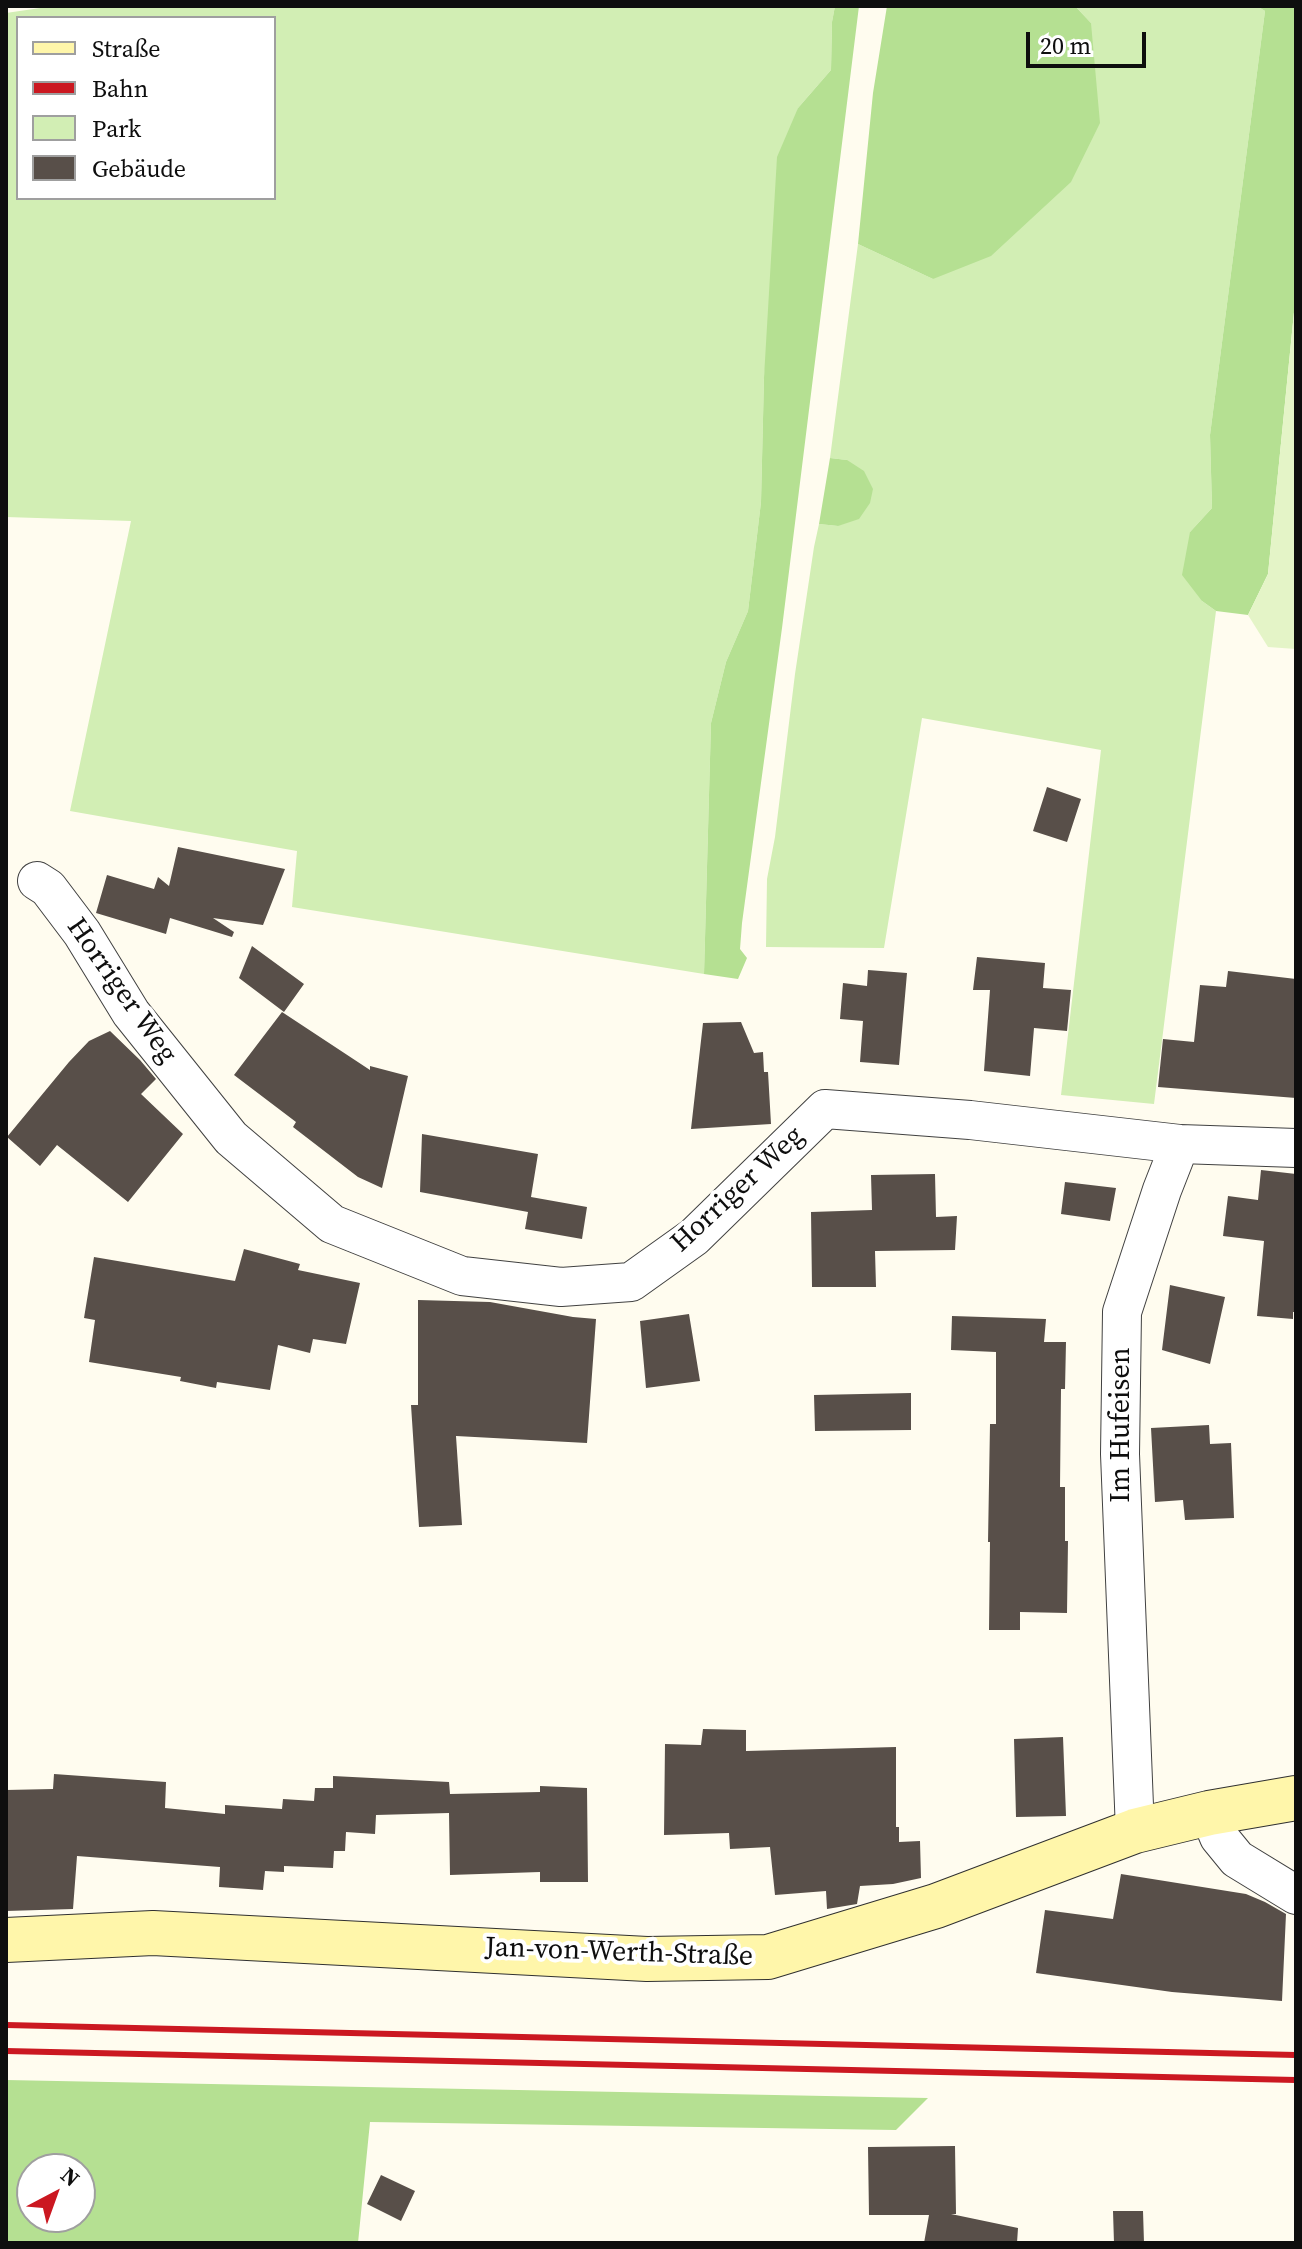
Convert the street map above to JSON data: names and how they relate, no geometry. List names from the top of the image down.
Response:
{
  "streets": {
    "main road": ["Jan-von-Werth-Straße"],
    "street": ["Horriger Weg", "Im Hufeisen"]
  },
  "crossings": [
    ["Horriger Weg", "Im Hufeisen"],
    ["Im Hufeisen", "Jan-von-Werth-Straße"]
  ],
  "legend": [
    "Straße",
    "Bahn",
    "Park",
    "Gebäude"
  ],
  "scale_bar": "20 m",
  "north": "top right"
}
